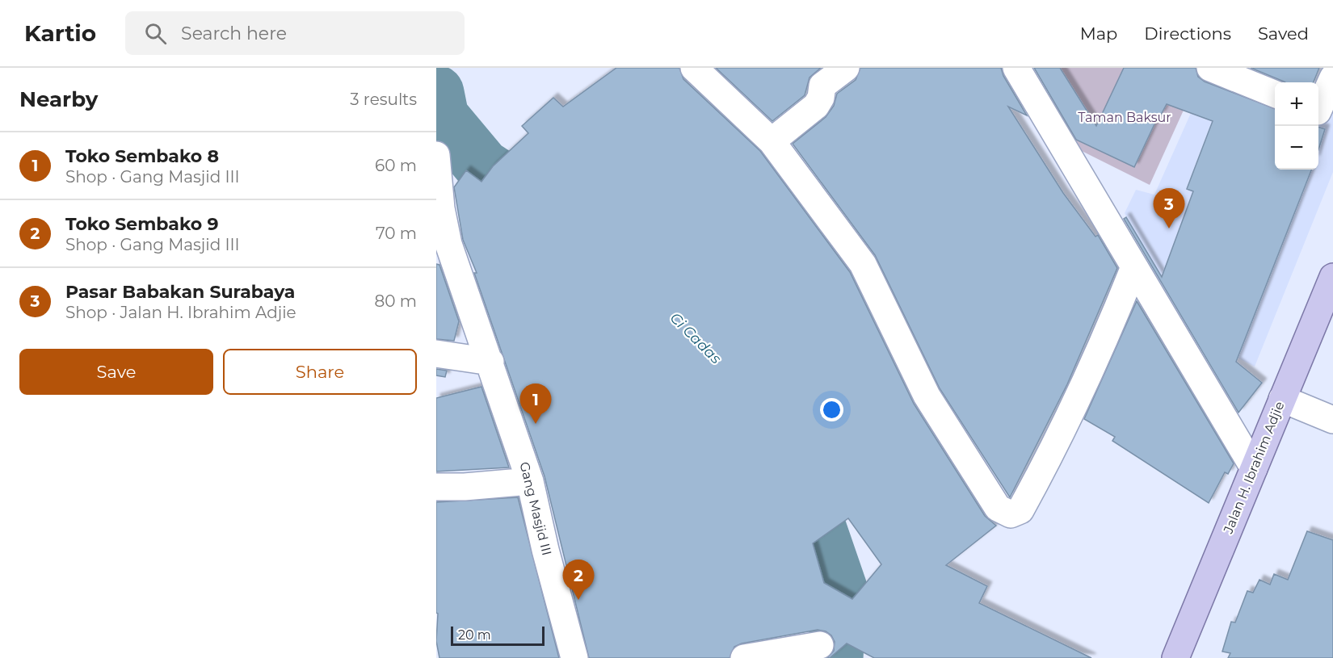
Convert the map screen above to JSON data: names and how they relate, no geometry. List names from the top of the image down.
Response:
{
  "streets": {
    "main road": ["Jalan H. Ibrahim Adjie"],
    "street": ["Gang Masjid III"]
  },
  "water": ["Ci Cadas"],
  "parks": ["Taman Baksur"],
  "scale_bar": "20 m",
  "page": {
    "header": "Kartio",
    "search": "Search here",
    "nav": ["Map", "Directions", "Saved"],
    "heading": ["Nearby", "3 results"],
    "map_buttons": ["+", "−"],
    "list": [
      {
        "mark": "1",
        "name": "Toko Sembako 8",
        "note": "Shop · Gang Masjid III",
        "value": "60 m"
      },
      {
        "mark": "2",
        "name": "Toko Sembako 9",
        "note": "Shop · Gang Masjid III",
        "value": "70 m"
      },
      {
        "mark": "3",
        "name": "Pasar Babakan Surabaya",
        "note": "Shop · Jalan H. Ibrahim Adjie",
        "value": "80 m"
      }
    ],
    "pins": ["3", "1", "2"],
    "buttons": ["Save", "Share"],
    "scale": "20 m"
  }
}
